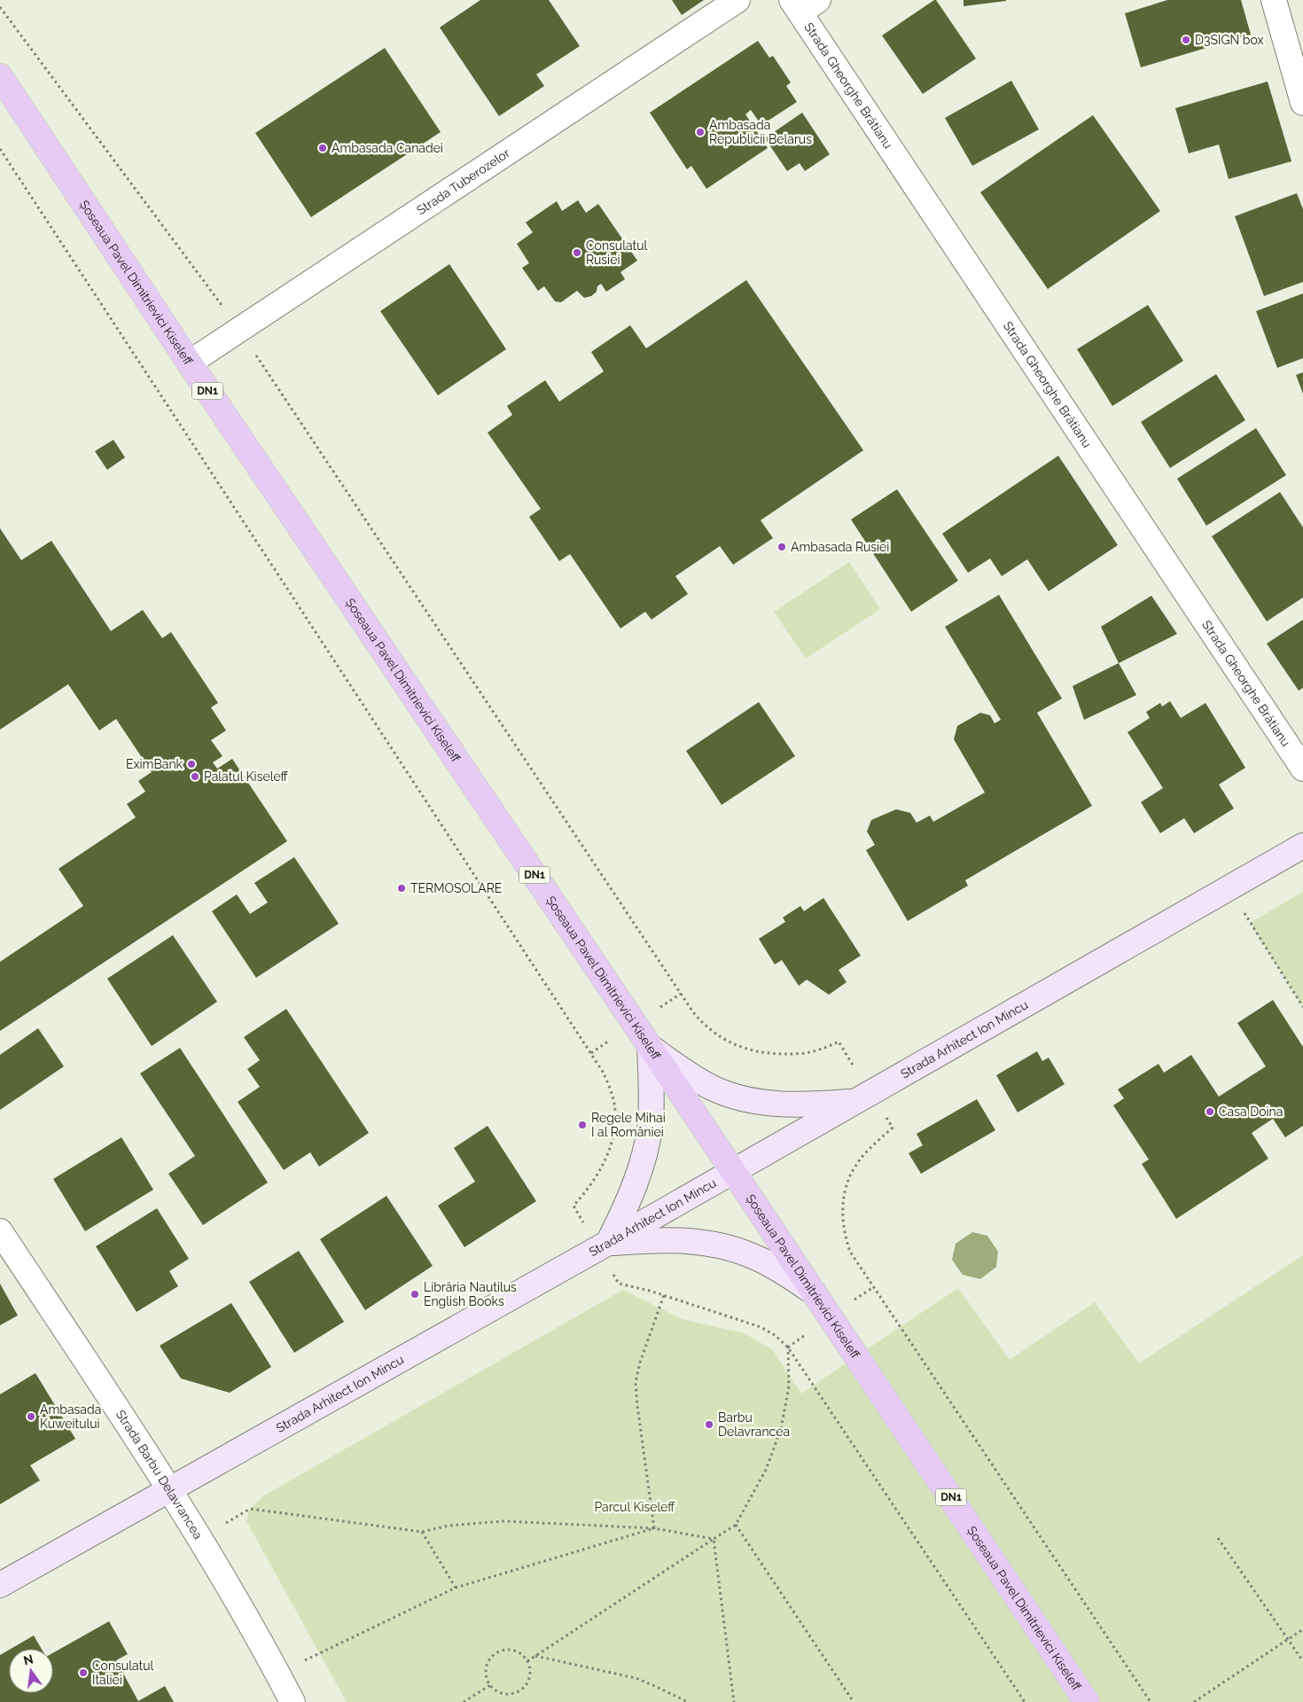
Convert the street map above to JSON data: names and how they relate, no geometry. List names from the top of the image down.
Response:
{
  "streets": {
    "main road": ["Șoseaua Pavel Dimitrievici Kiseleff", "DN1", "Strada Arhitect Ion Mincu"],
    "street": ["Strada Gheorghe Brătianu", "Strada Tuberozelor", "Strada Barbu Delavrancea"]
  },
  "crossings": [
    ["Strada Tuberozelor", "Șoseaua Pavel Dimitrievici Kiseleff"],
    ["Șoseaua Pavel Dimitrievici Kiseleff", "Strada Arhitect Ion Mincu"],
    ["Strada Arhitect Ion Mincu", "Strada Barbu Delavrancea"]
  ],
  "parks": ["Parcul Kiseleff"],
  "places": [
    "D3SIGN box",
    "Ambasada Republicii Belarus",
    "Ambasada Canadei",
    "Consulatul Rusiei",
    "Ambasada Rusiei",
    "EximBank",
    "Palatul Kiseleff",
    "TERMOSOLARE",
    "Casa Doina",
    "Regele Mihai I al României",
    "Librăria Nautilus English Books",
    "Ambasada Kuweitului",
    "Barbu Delavrancea",
    "Consulatul Italiei"
  ],
  "north": "top"
}
